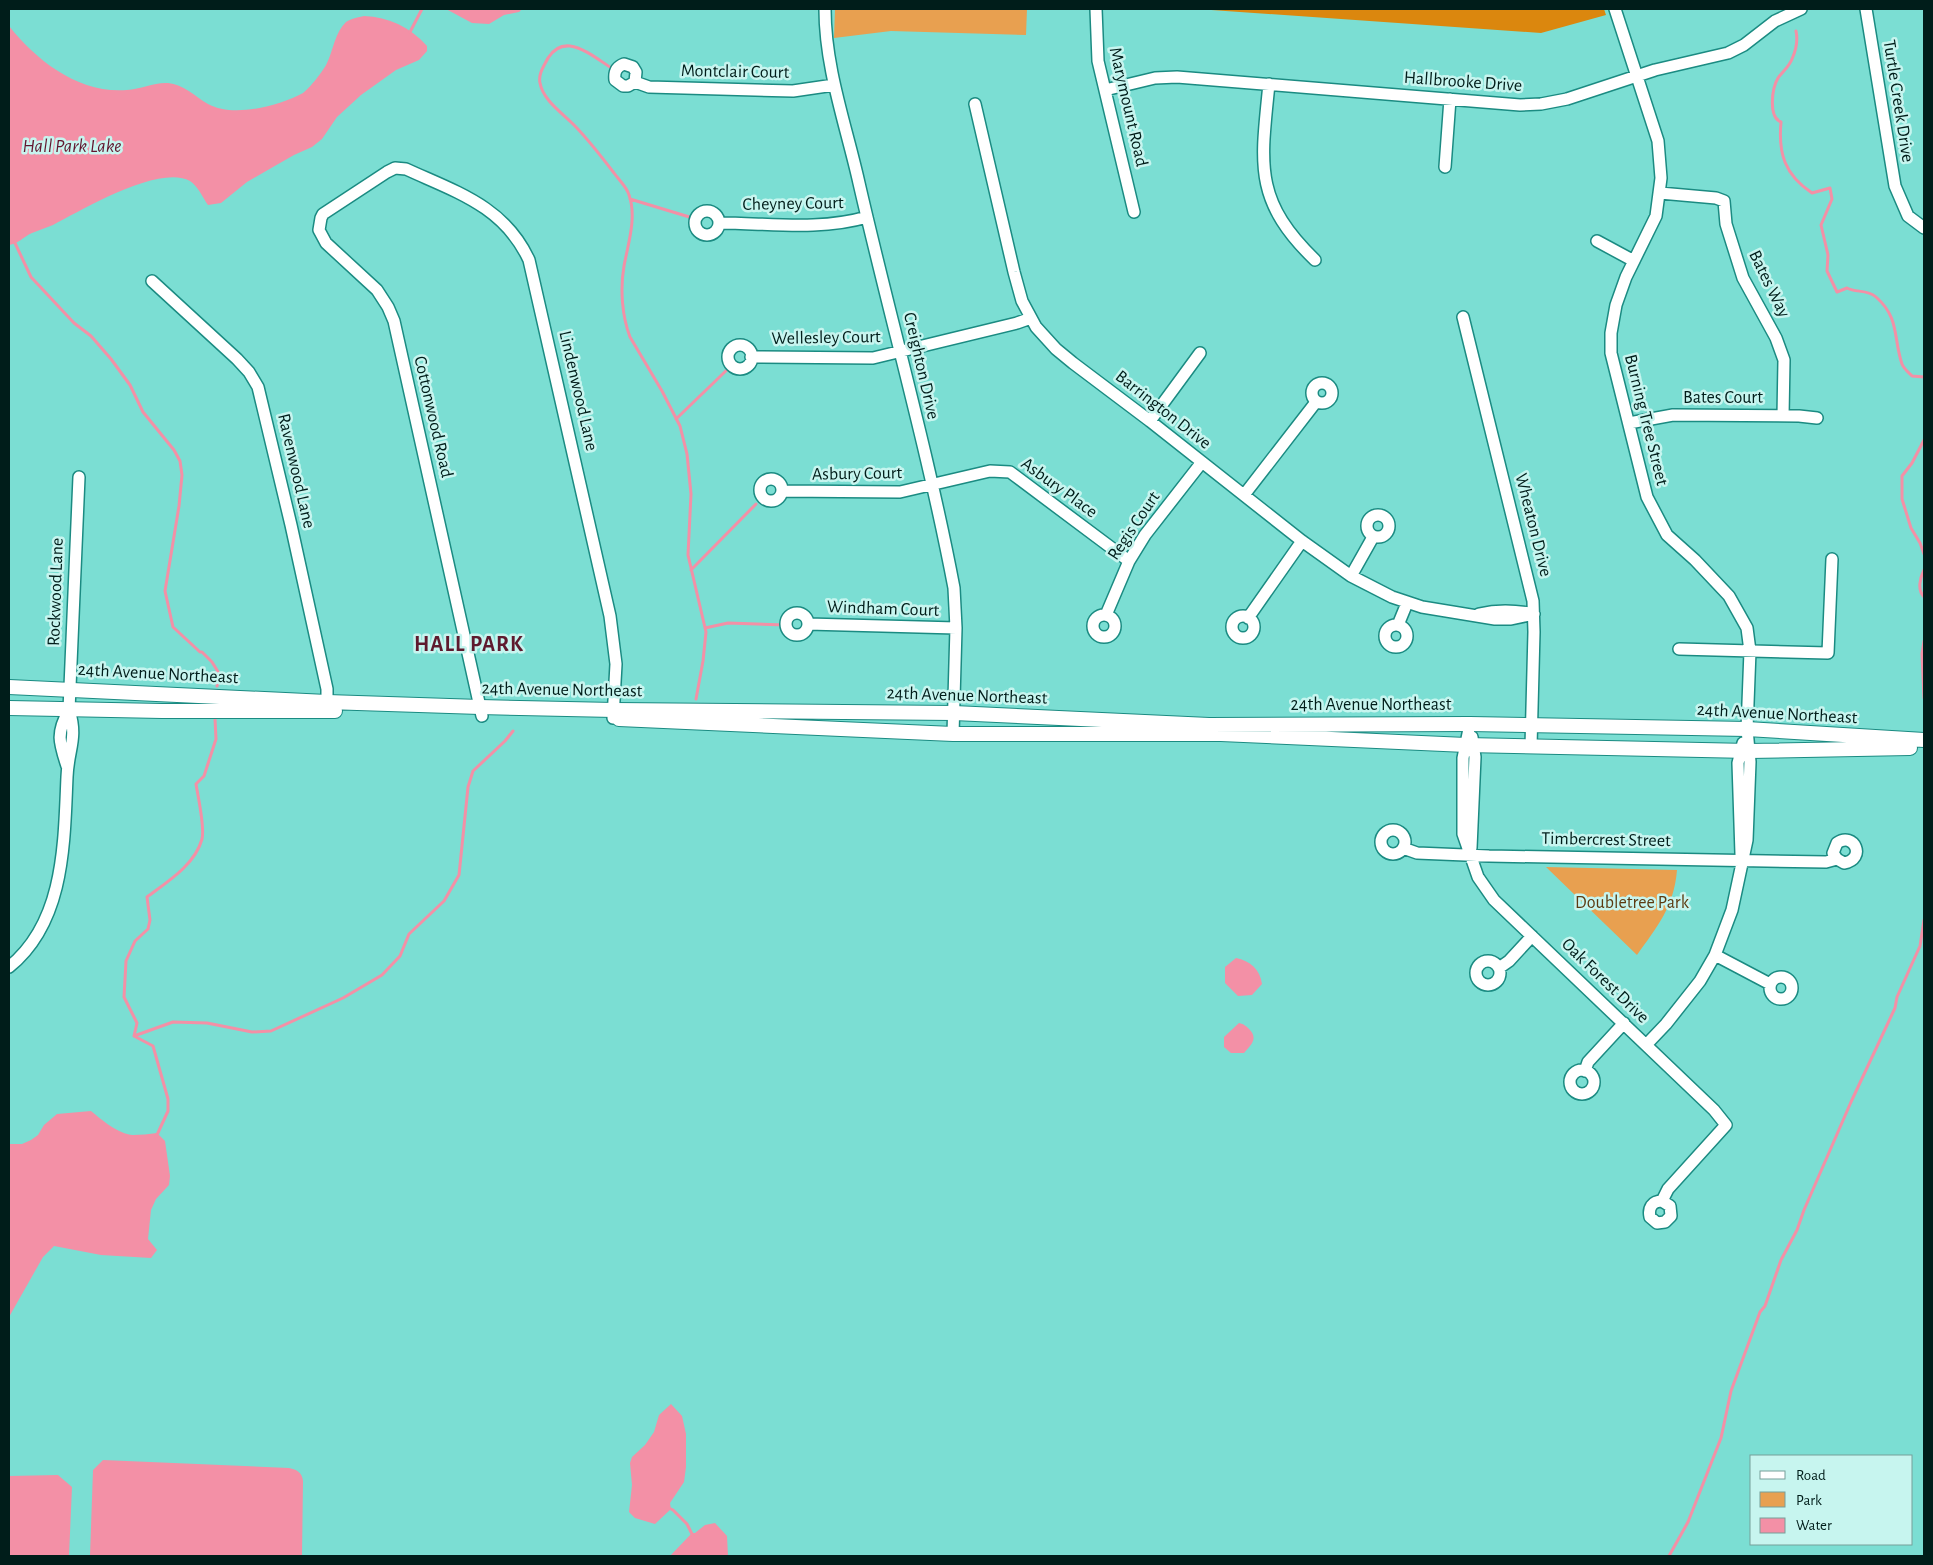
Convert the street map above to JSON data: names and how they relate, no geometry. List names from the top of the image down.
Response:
{
  "streets": {
    "street": [
      "Montclair Court",
      "Hallbrooke Drive",
      "Turtle Creek Drive",
      "Marymount Road",
      "Cheyney Court",
      "Bates Way",
      "Wellesley Court",
      "Creighton Drive",
      "Lindenwood Lane",
      "Bates Court",
      "Barrington Drive",
      "Cottonwood Road",
      "Burning Tree Street",
      "Ravenwood Lane",
      "Asbury Court",
      "Asbury Place",
      "Wheaton Drive",
      "Regis Court",
      "Rockwood Lane",
      "Windham Court",
      "24th Avenue Northeast",
      "Timbercrest Street",
      "Oak Forest Drive"
    ]
  },
  "crossings": [
    ["Montclair Court", "Creighton Drive"],
    ["Hallbrooke Drive", "Marymount Road"],
    ["Hallbrooke Drive", "Burning Tree Street"],
    ["Cheyney Court", "Creighton Drive"],
    ["Bates Way", "Bates Court"],
    ["Bates Way", "Burning Tree Street"],
    ["Wellesley Court", "Creighton Drive"],
    ["Wellesley Court", "Barrington Drive"],
    ["Creighton Drive", "Asbury Court"],
    ["Creighton Drive", "Asbury Place"],
    ["Creighton Drive", "Windham Court"],
    ["Creighton Drive", "24th Avenue Northeast"],
    ["Lindenwood Lane", "Cottonwood Road"],
    ["Lindenwood Lane", "24th Avenue Northeast"],
    ["Bates Court", "Burning Tree Street"],
    ["Barrington Drive", "Wheaton Drive"],
    ["Barrington Drive", "Regis Court"],
    ["Cottonwood Road", "24th Avenue Northeast"],
    ["Burning Tree Street", "24th Avenue Northeast"],
    ["Burning Tree Street", "Timbercrest Street"],
    ["Burning Tree Street", "Oak Forest Drive"],
    ["Ravenwood Lane", "24th Avenue Northeast"],
    ["Asbury Court", "Asbury Place"],
    ["Asbury Place", "Regis Court"],
    ["Wheaton Drive", "24th Avenue Northeast"],
    ["Rockwood Lane", "24th Avenue Northeast"],
    ["24th Avenue Northeast", "Oak Forest Drive"],
    ["Timbercrest Street", "Oak Forest Drive"]
  ],
  "districts": ["HALL PARK"],
  "water": ["Hall Park Lake"],
  "parks": ["Doubletree Park"],
  "legend": ["Road", "Park", "Water"]
}
